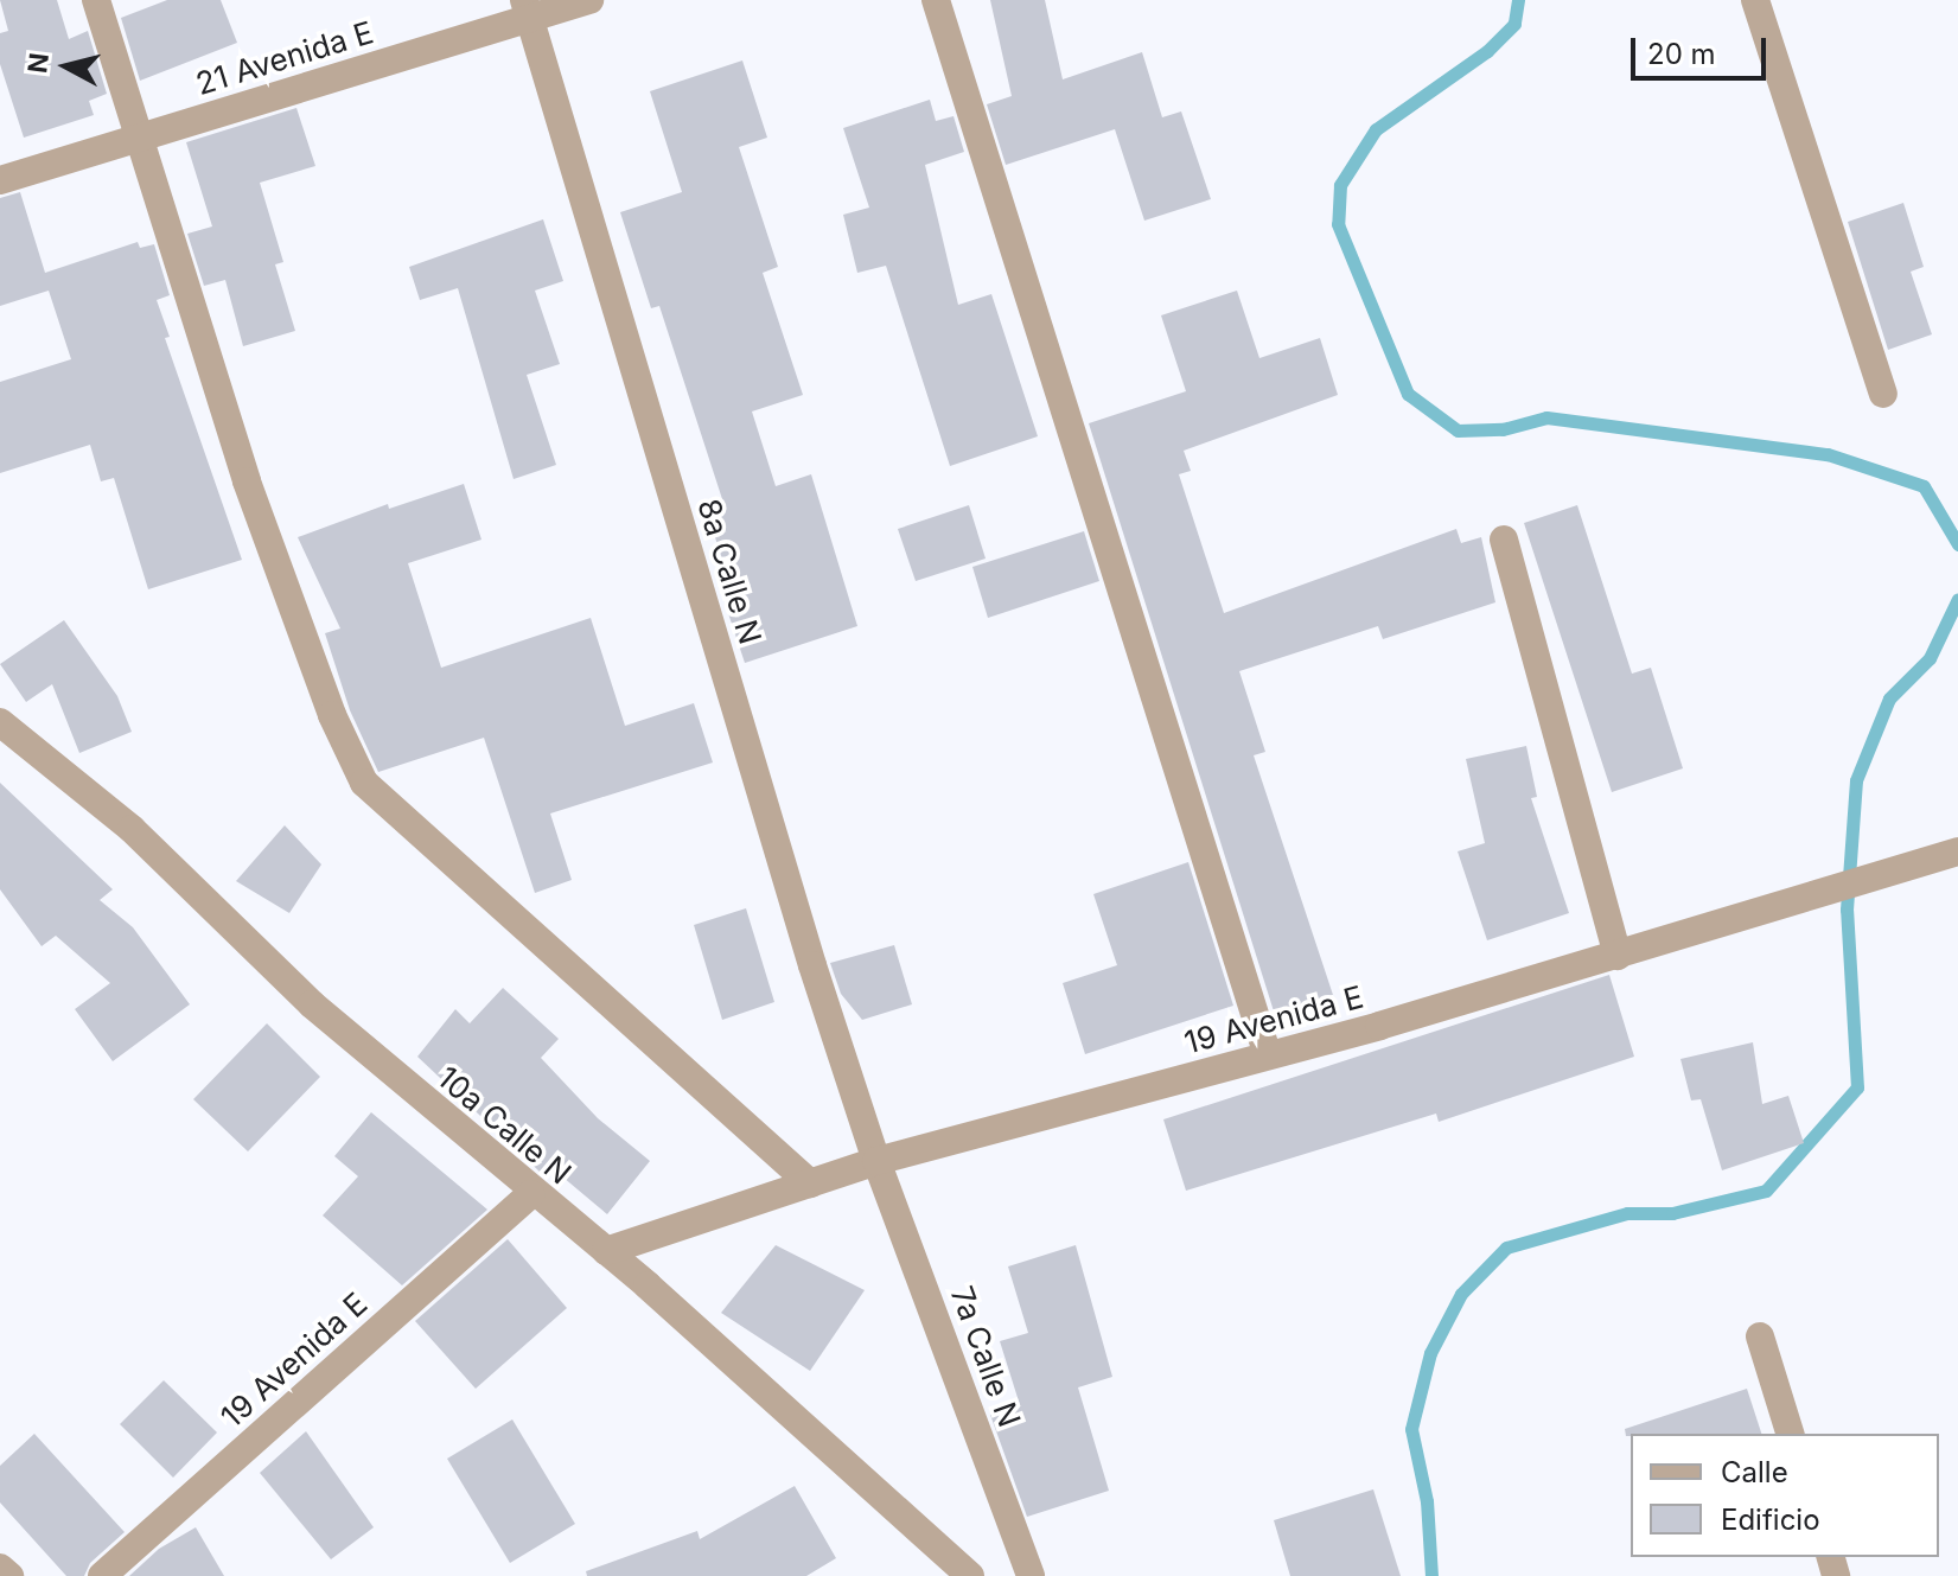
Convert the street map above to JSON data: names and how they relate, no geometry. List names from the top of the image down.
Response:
{
  "streets": {
    "street": [
      "21 Avenida E",
      "8a Calle N",
      "19 Avenida E",
      "10a Calle N",
      "7a Calle N"
    ]
  },
  "crossings": [
    ["21 Avenida E", "8a Calle N"],
    ["8a Calle N", "19 Avenida E"],
    ["8a Calle N", "7a Calle N"],
    ["19 Avenida E", "10a Calle N"],
    ["19 Avenida E", "7a Calle N"]
  ],
  "legend": ["Calle", "Edificio"],
  "scale_bar": "20 m",
  "north": "left"
}
